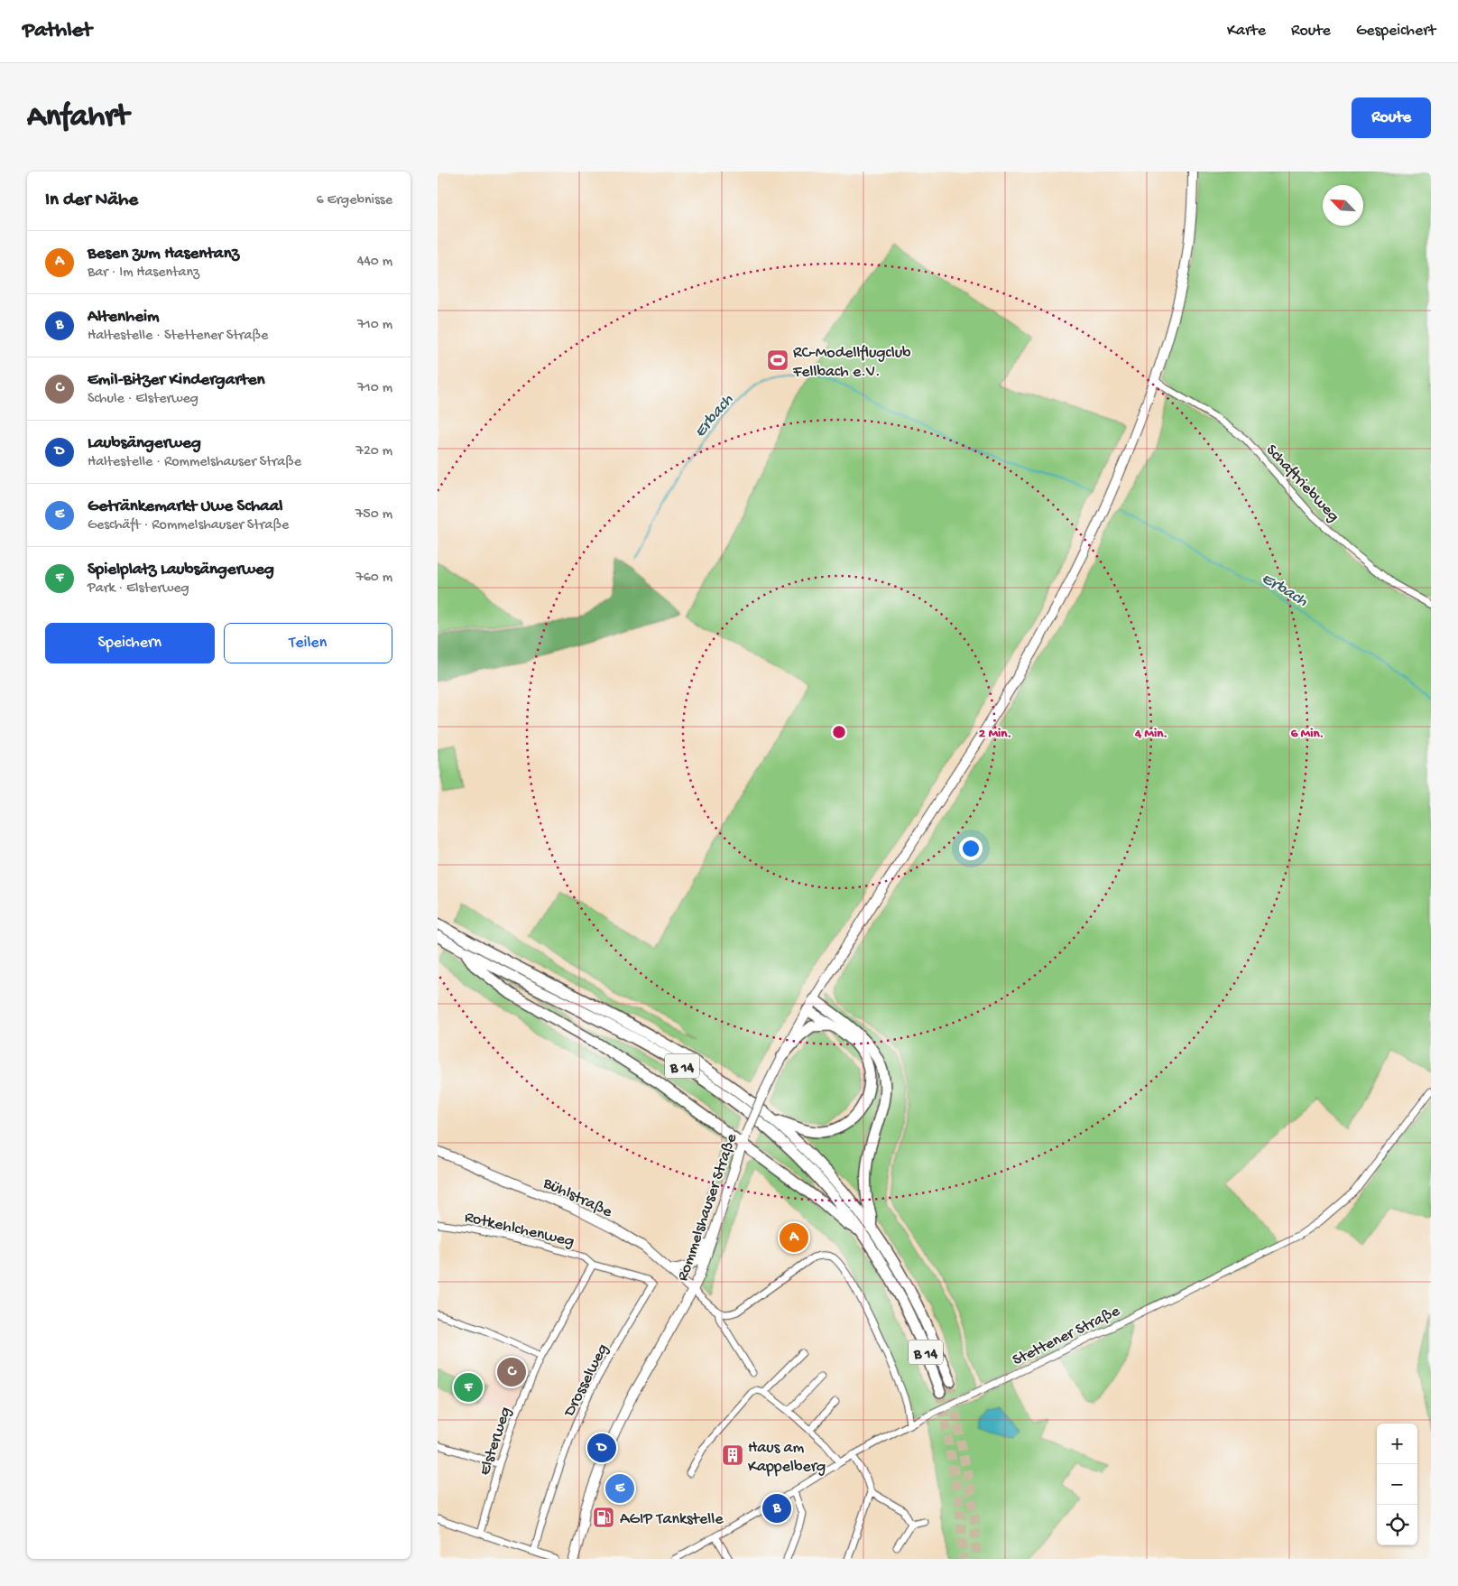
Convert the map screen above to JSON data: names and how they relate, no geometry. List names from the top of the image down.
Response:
{
  "streets": {
    "highway": ["B 14"],
    "main road": ["Bühlstraße", "Rommelshauser Straße"],
    "street": [
      "Schaftriebweg",
      "Rotkehlchenweg",
      "Stettener Straße",
      "Drosselweg",
      "Elsterweg"
    ]
  },
  "crossings": [
    ["Schaftriebweg", "Rommelshauser Straße"],
    ["B 14", "Rommelshauser Straße"],
    ["Bühlstraße", "Rommelshauser Straße"],
    ["Rotkehlchenweg", "Drosselweg"],
    ["Rotkehlchenweg", "Elsterweg"],
    ["Drosselweg", "Elsterweg"]
  ],
  "water": ["Erbach"],
  "places": {
    "sports": ["RC-Modellflugclub Fellbach e.V."],
    "building": ["Haus am Kappelberg"],
    "fuel station": ["AGIP Tankstelle"]
  },
  "north": "top left",
  "page": {
    "header": "Pathlet",
    "nav": ["Karte", "Route", "Gespeichert"],
    "buttons": [
      "Route",
      ["Speichern", "Teilen"]
    ],
    "title": "Anfahrt",
    "heading": ["In der Nähe", "6 Ergebnisse"],
    "list": [
      {
        "mark": "A",
        "name": "Besen zum Hasentanz",
        "note": "Bar · Im Hasentanz",
        "value": "440 m"
      },
      {
        "mark": "B",
        "name": "Altenheim",
        "note": "Haltestelle · Stettener Straße",
        "value": "710 m"
      },
      {
        "mark": "C",
        "name": "Emil-Bitzer Kindergarten",
        "note": "Schule · Elsterweg",
        "value": "710 m"
      },
      {
        "mark": "D",
        "name": "Laubsängerweg",
        "note": "Haltestelle · Rommelshauser Straße",
        "value": "720 m"
      },
      {
        "mark": "E",
        "name": "Getränkemarkt Uwe Schaal",
        "note": "Geschäft · Rommelshauser Straße",
        "value": "750 m"
      },
      {
        "mark": "F",
        "name": "Spielplatz Laubsängerweg",
        "note": "Park · Elsterweg",
        "value": "760 m"
      }
    ],
    "pins": [
      "A",
      "C",
      "F",
      "D",
      "E",
      "B"
    ],
    "map_buttons": ["+", "−"]
  },
  "rings": ["2 Min.", "4 Min.", "6 Min."]
}
